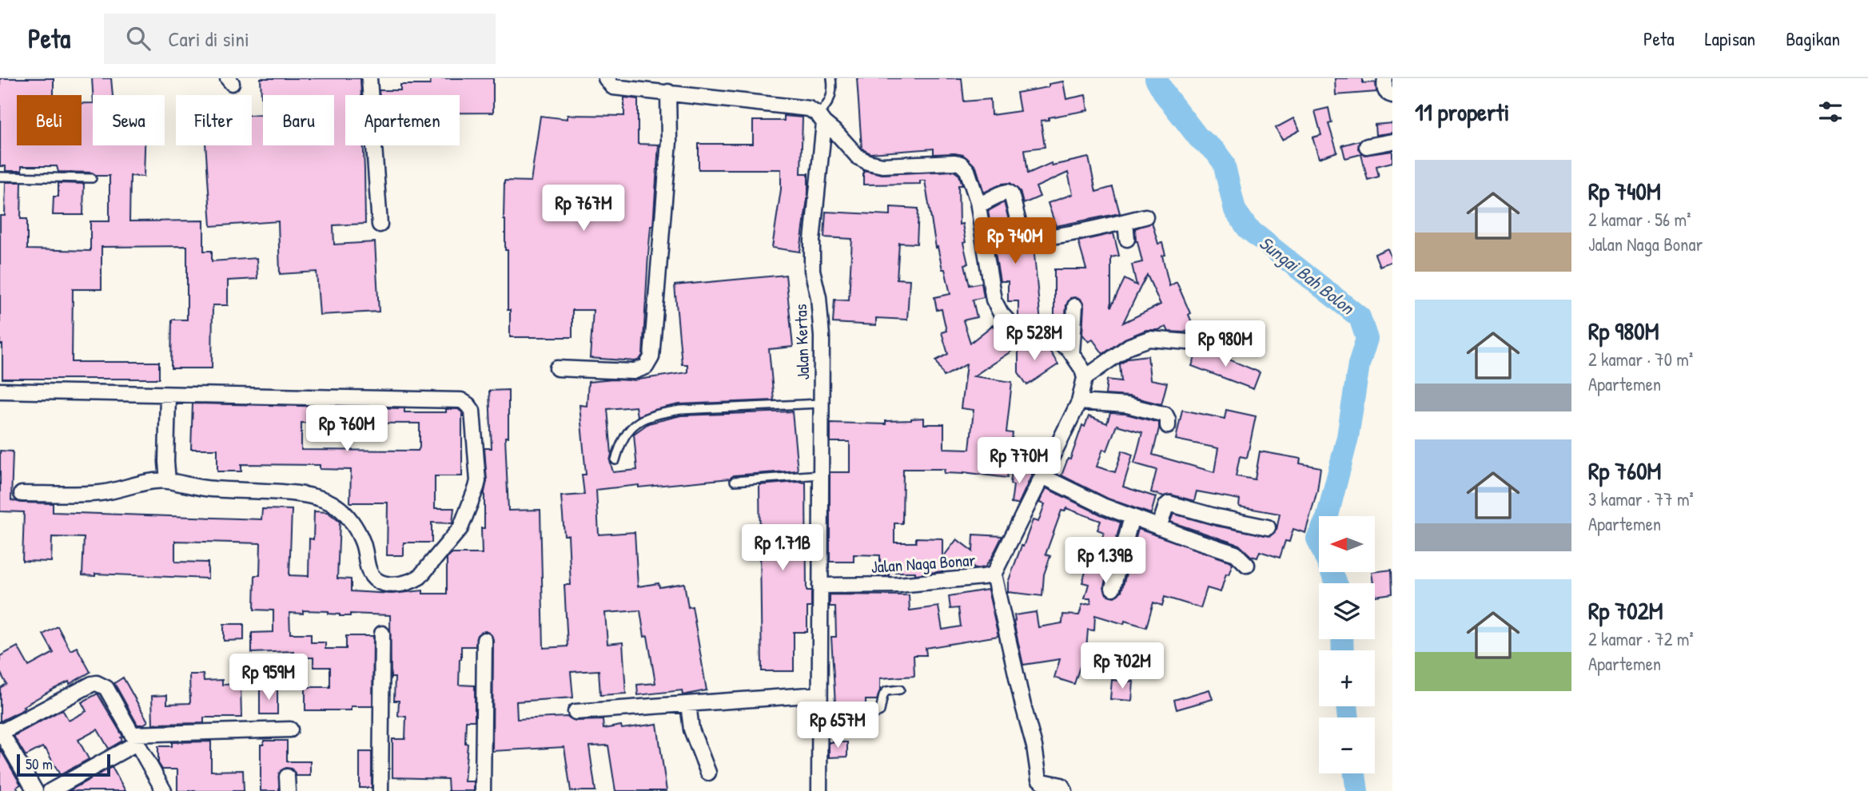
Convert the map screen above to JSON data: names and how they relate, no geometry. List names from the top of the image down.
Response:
{
  "streets": {
    "street": ["Jalan Kertas", "Jalan Naga Bonar"]
  },
  "crossings": [
    ["Jalan Kertas", "Jalan Naga Bonar"]
  ],
  "water": ["Sungai Bah Bolon"],
  "scale_bar": "50 m",
  "north": "left",
  "page": {
    "header": "Peta",
    "search": "Cari di sini",
    "nav": ["Peta", "Lapisan", "Bagikan"],
    "heading": "11 properti",
    "chip": [
      "Beli",
      "Sewa",
      "Filter",
      "Baru",
      "Apartemen"
    ],
    "list": [
      {
        "name": "Rp 740M",
        "note": "2 kamar · 56 m² · Jalan Naga Bonar"
      },
      {
        "name": "Rp 980M",
        "note": "2 kamar · 70 m² · Apartemen"
      },
      {
        "name": "Rp 760M",
        "note": "3 kamar · 77 m² · Apartemen"
      },
      {
        "name": "Rp 702M",
        "note": "2 kamar · 72 m² · Apartemen"
      }
    ],
    "price": [
      "Rp 767M",
      "Rp 740M",
      "Rp 528M",
      "Rp 980M",
      "Rp 760M",
      "Rp 770M",
      "Rp 1.71B",
      "Rp 1.39B",
      "Rp 702M",
      "Rp 959M",
      "Rp 657M"
    ],
    "map_buttons": ["+", "−"],
    "scale": "50 m"
  }
}
